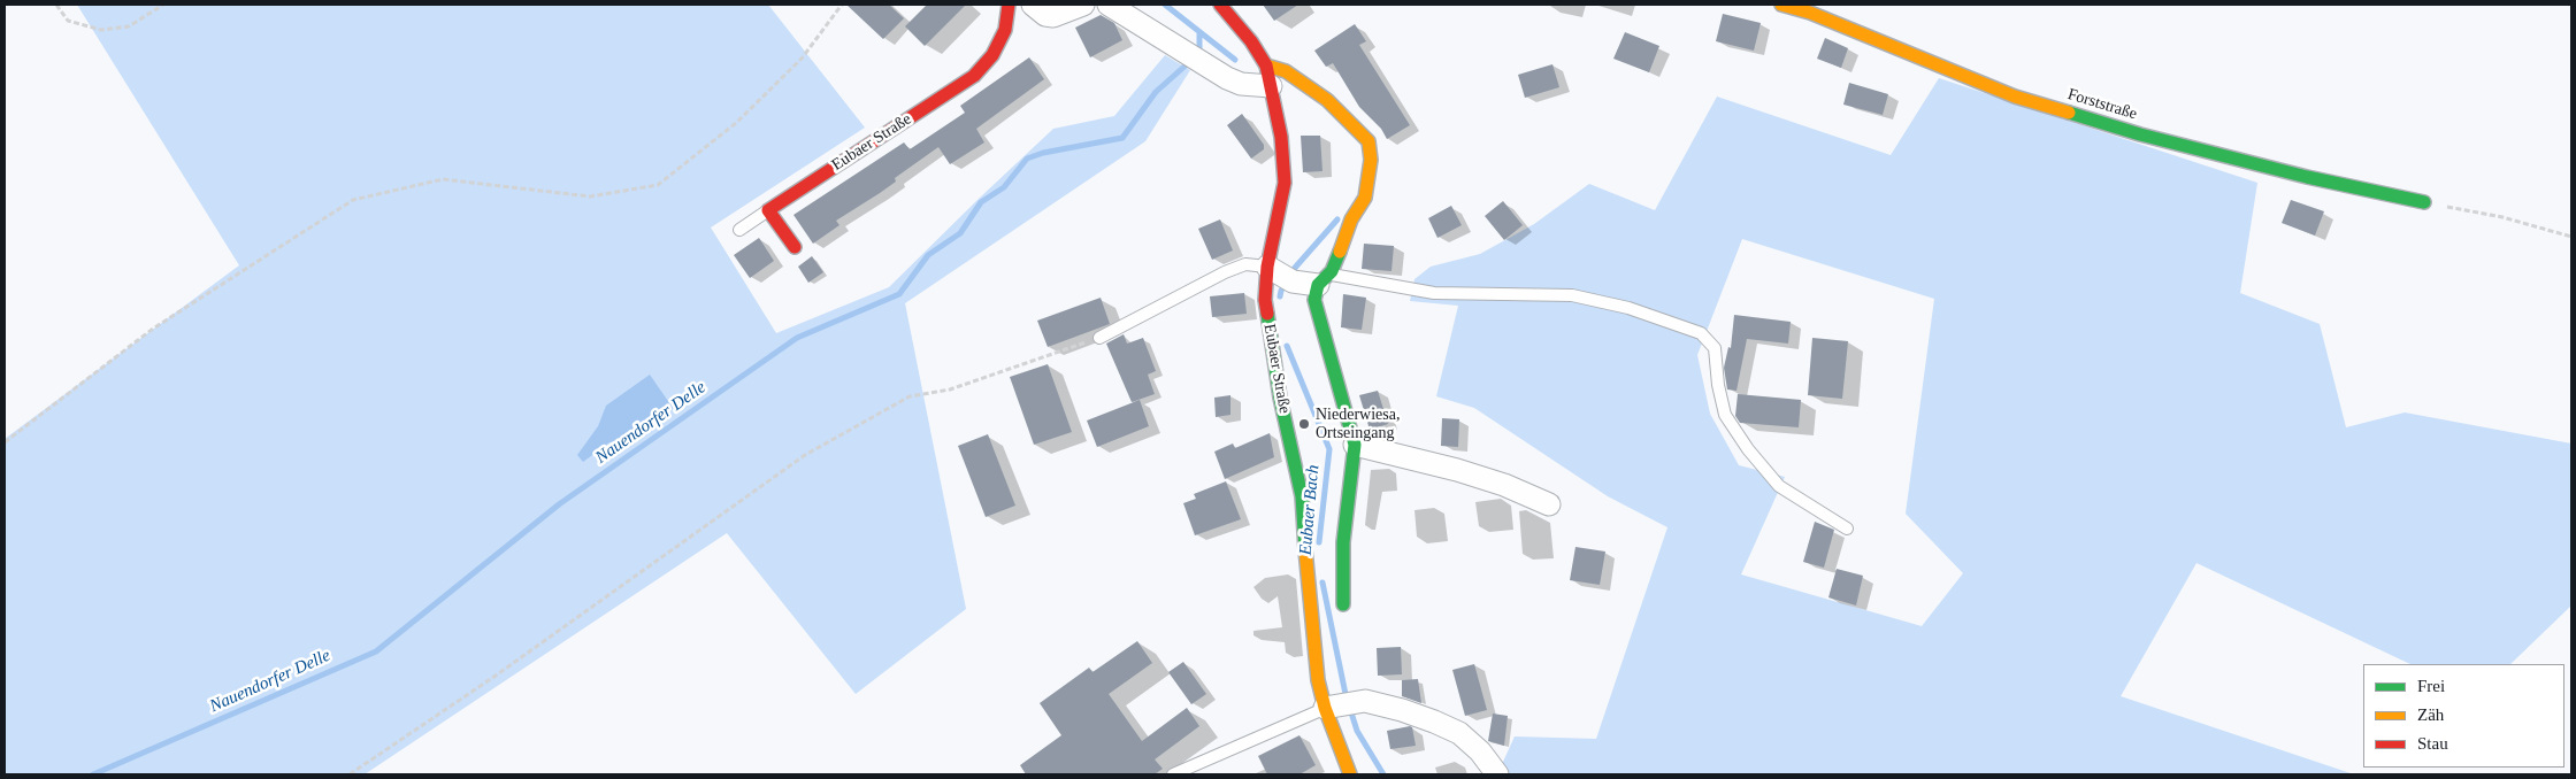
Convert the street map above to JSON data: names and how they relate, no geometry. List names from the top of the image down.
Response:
{
  "streets": {
    "street": ["Forststraße", "Eubaer Straße"]
  },
  "water": ["Nauendorfer Delle", "Eubaer Bach"],
  "places": ["Niederwiesa, Ortseingang"],
  "legend": ["Frei", "Zäh", "Stau"]
}
